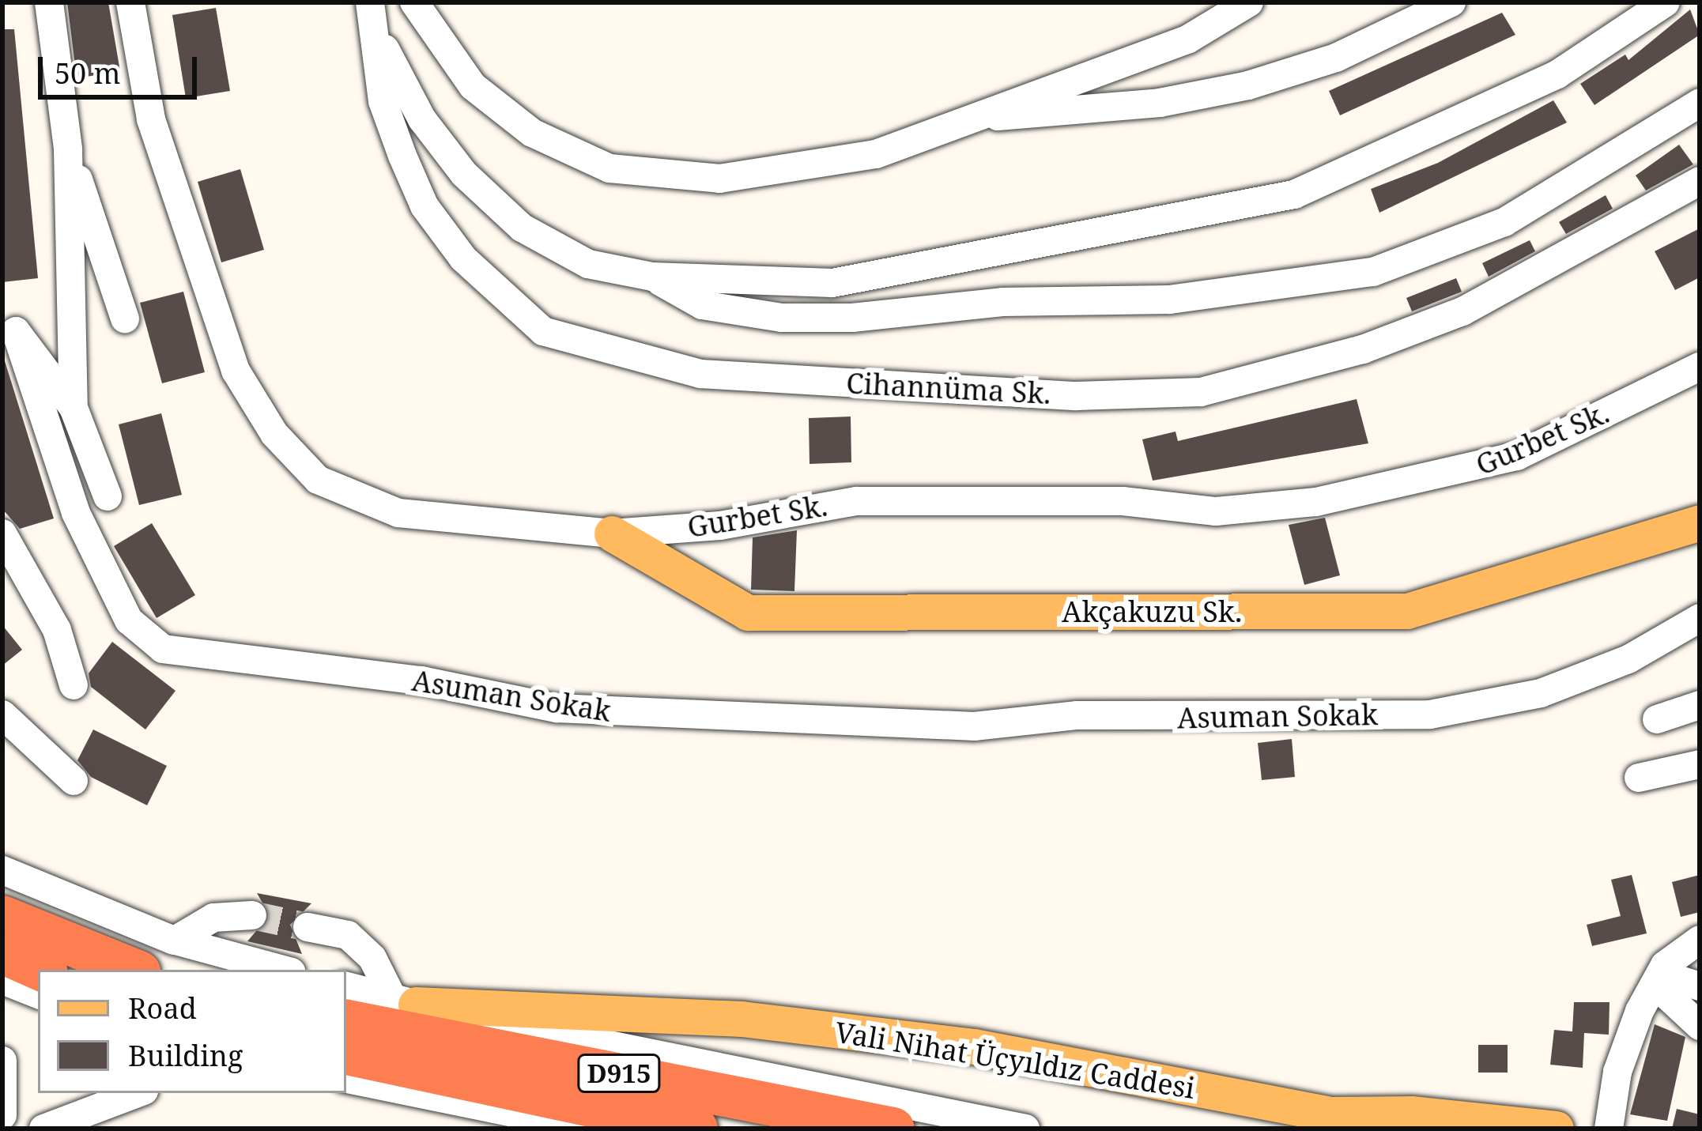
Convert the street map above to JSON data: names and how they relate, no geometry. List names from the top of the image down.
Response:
{
  "streets": {
    "highway": ["D915"],
    "main road": ["Akçakuzu Sk.", "Vali Nihat Üçyıldız Caddesi"],
    "street": ["Cihannüma Sk.", "Gurbet Sk.", "Asuman Sokak"]
  },
  "crossings": [
    ["Gurbet Sk.", "Akçakuzu Sk."]
  ],
  "legend": ["Road", "Building"],
  "scale_bar": "50 m"
}
